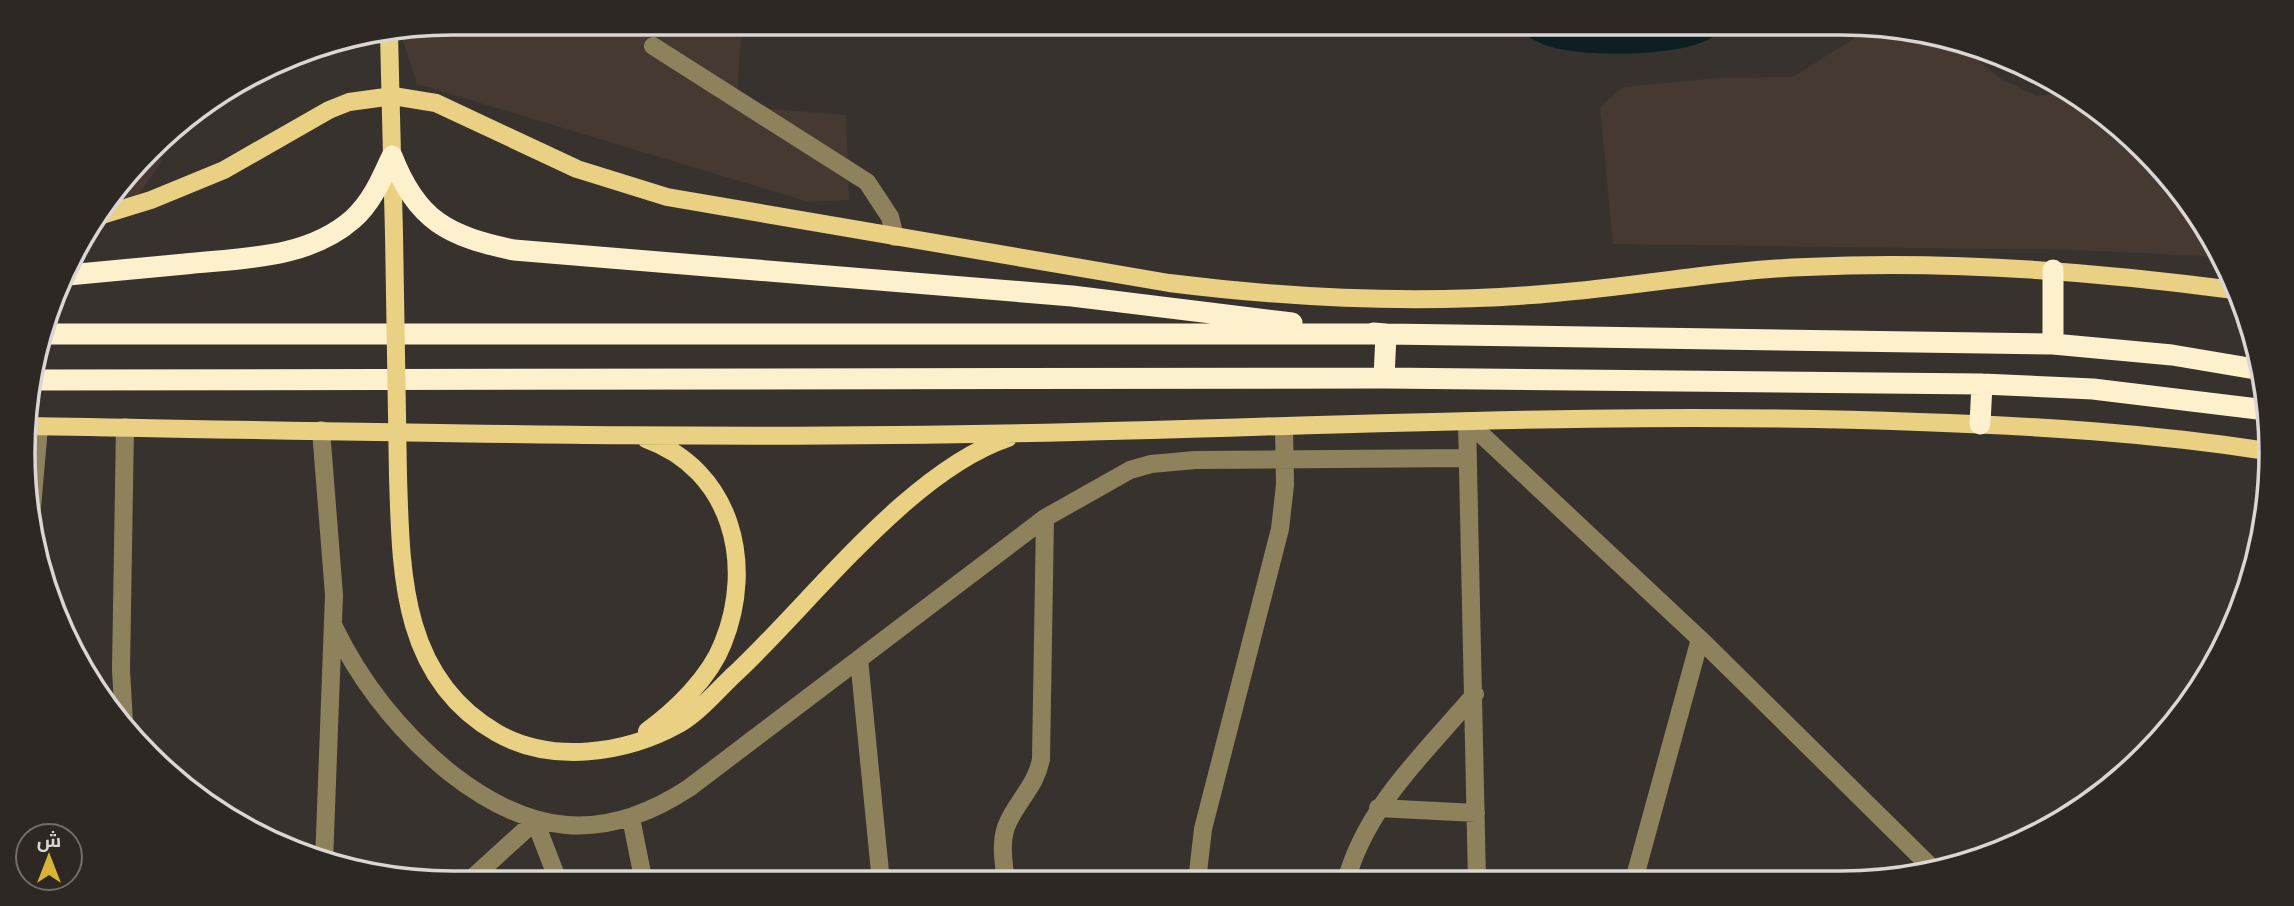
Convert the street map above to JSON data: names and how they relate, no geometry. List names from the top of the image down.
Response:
{
  "north": "top"
}
